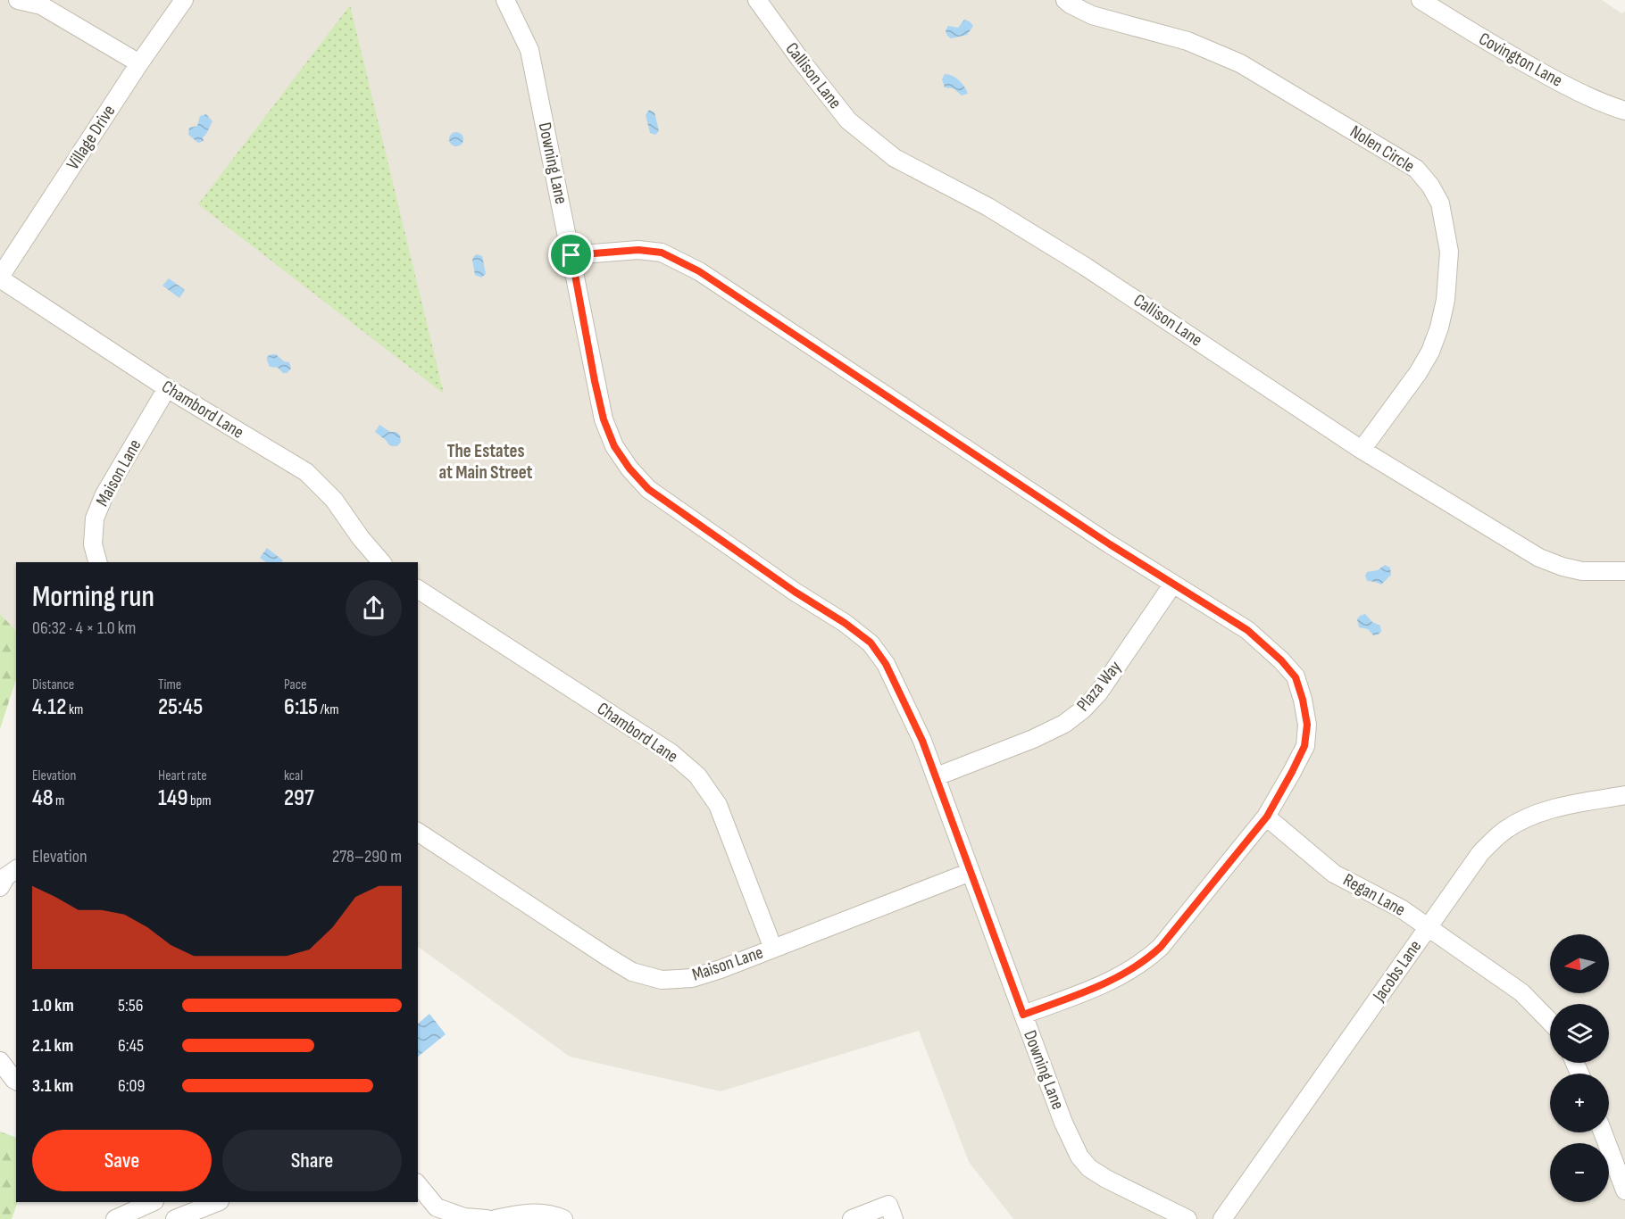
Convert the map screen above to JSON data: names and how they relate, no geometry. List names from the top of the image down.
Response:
{
  "streets": {
    "street": [
      "Covington Lane",
      "Callison Lane",
      "Village Drive",
      "Nolen Circle",
      "Downing Lane",
      "Chambord Lane",
      "Maison Lane",
      "Plaza Way",
      "Regan Lane",
      "Jacobs Lane"
    ]
  },
  "crossings": [
    ["Callison Lane", "Nolen Circle"],
    ["Village Drive", "Chambord Lane"],
    ["Downing Lane", "Maison Lane"],
    ["Downing Lane", "Plaza Way"],
    ["Chambord Lane", "Maison Lane"],
    ["Regan Lane", "Jacobs Lane"]
  ],
  "districts": ["The Estates at Main Street"],
  "north": "left",
  "page": {
    "heading": ["Morning run", "06:32 · 4 × 1.0 km"],
    "stats": [
      ["Distance", "4.12 km"],
      ["Time", "25:45"],
      ["Pace", "6:15 /km"],
      ["Elevation", "48 m"],
      ["Heart rate", "149 bpm"],
      ["kcal", "297"]
    ],
    "chart": ["Elevation", "278–290 m"],
    "map_buttons": ["+", "−"],
    "list": [
      {
        "name": "1.0 km",
        "note": "5:56"
      },
      {
        "name": "2.1 km",
        "note": "6:45"
      },
      {
        "name": "3.1 km",
        "note": "6:09"
      }
    ],
    "buttons": ["Save", "Share"]
  }
}
